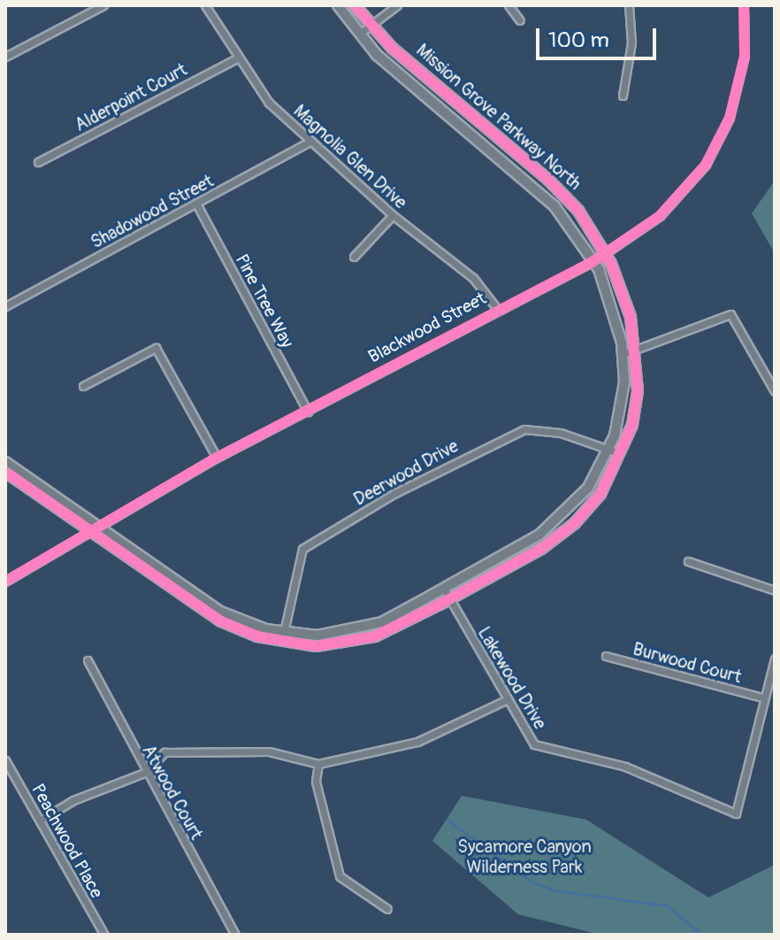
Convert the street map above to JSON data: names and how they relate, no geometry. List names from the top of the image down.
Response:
{
  "streets": {
    "street": [
      "Alderpoint Court",
      "Mission Grove Parkway North",
      "Magnolia Glen Drive",
      "Shadowood Street",
      "Pine Tree Way",
      "Blackwood Street",
      "Deerwood Drive",
      "Burwood Court",
      "Lakewood Drive",
      "Atwood Court",
      "Peachwood Place"
    ]
  },
  "crossings": [
    ["Alderpoint Court", "Magnolia Glen Drive"],
    ["Mission Grove Parkway North", "Blackwood Street"],
    ["Mission Grove Parkway North", "Deerwood Drive"],
    ["Mission Grove Parkway North", "Lakewood Drive"],
    ["Magnolia Glen Drive", "Shadowood Street"],
    ["Magnolia Glen Drive", "Blackwood Street"],
    ["Shadowood Street", "Pine Tree Way"],
    ["Pine Tree Way", "Blackwood Street"],
    ["Burwood Court", "Lakewood Drive"]
  ],
  "parks": ["Sycamore Canyon Wilderness Park"],
  "scale_bar": "100 m"
}
